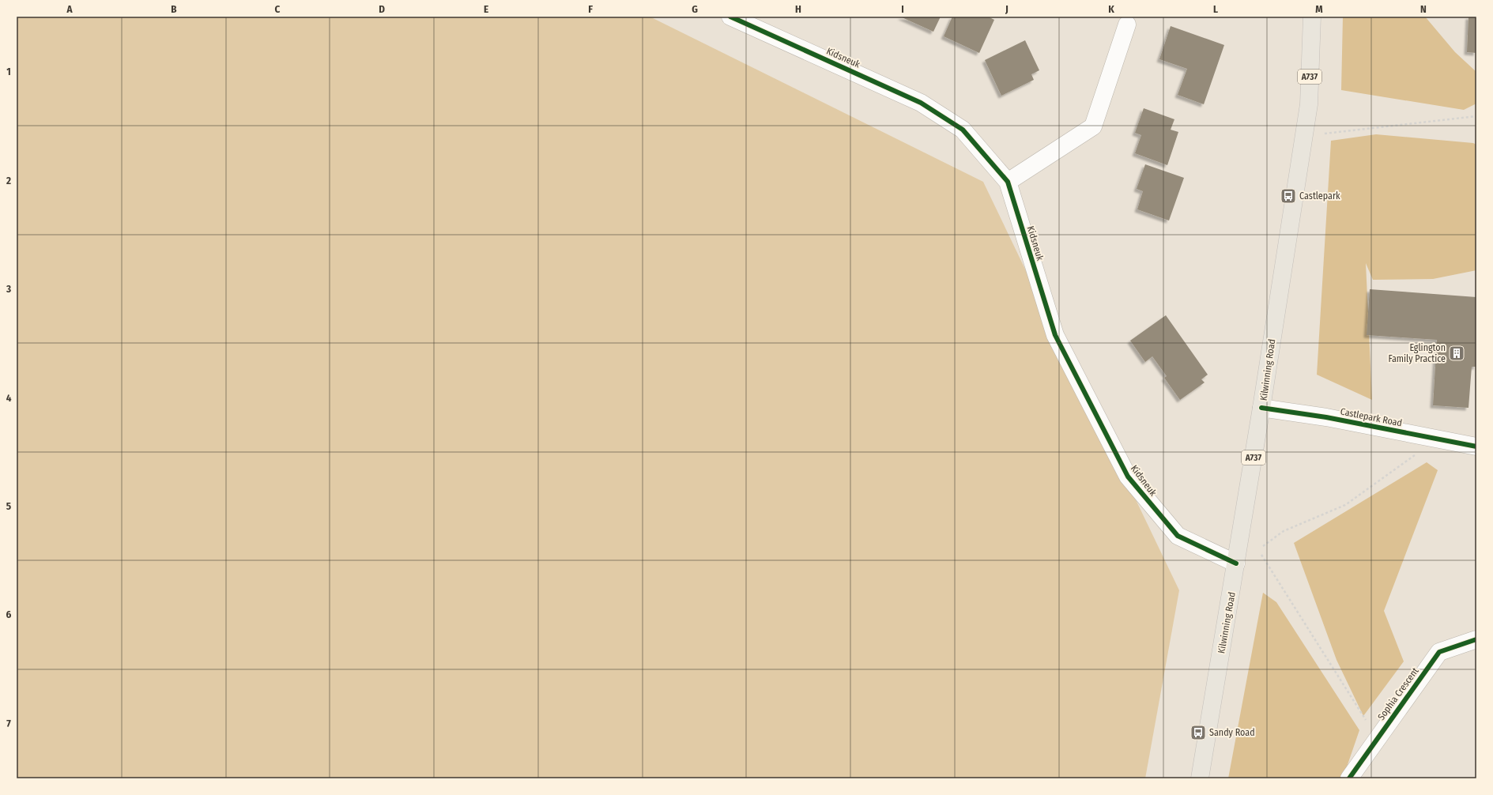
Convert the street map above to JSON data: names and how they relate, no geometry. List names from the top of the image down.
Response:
{
  "streets": {
    "main road": ["A737", "Kilwinning Road"],
    "street": ["Kidsneuk", "Castlepark Road", "Sophia Crescent"]
  },
  "crossings": [
    ["Kidsneuk", "Kilwinning Road"],
    ["Kilwinning Road", "Castlepark Road"]
  ],
  "places": {
    "bus stop": ["Castlepark", "Sandy Road"],
    "building": ["Eglington Family Practice"]
  },
  "grid": {
    "columns": [
      "A",
      "B",
      "C",
      "D",
      "E",
      "F",
      "G",
      "H",
      "I",
      "J",
      "K",
      "L",
      "M",
      "N"
    ],
    "rows": [
      "1",
      "2",
      "3",
      "4",
      "5",
      "6",
      "7"
    ]
  }
}
